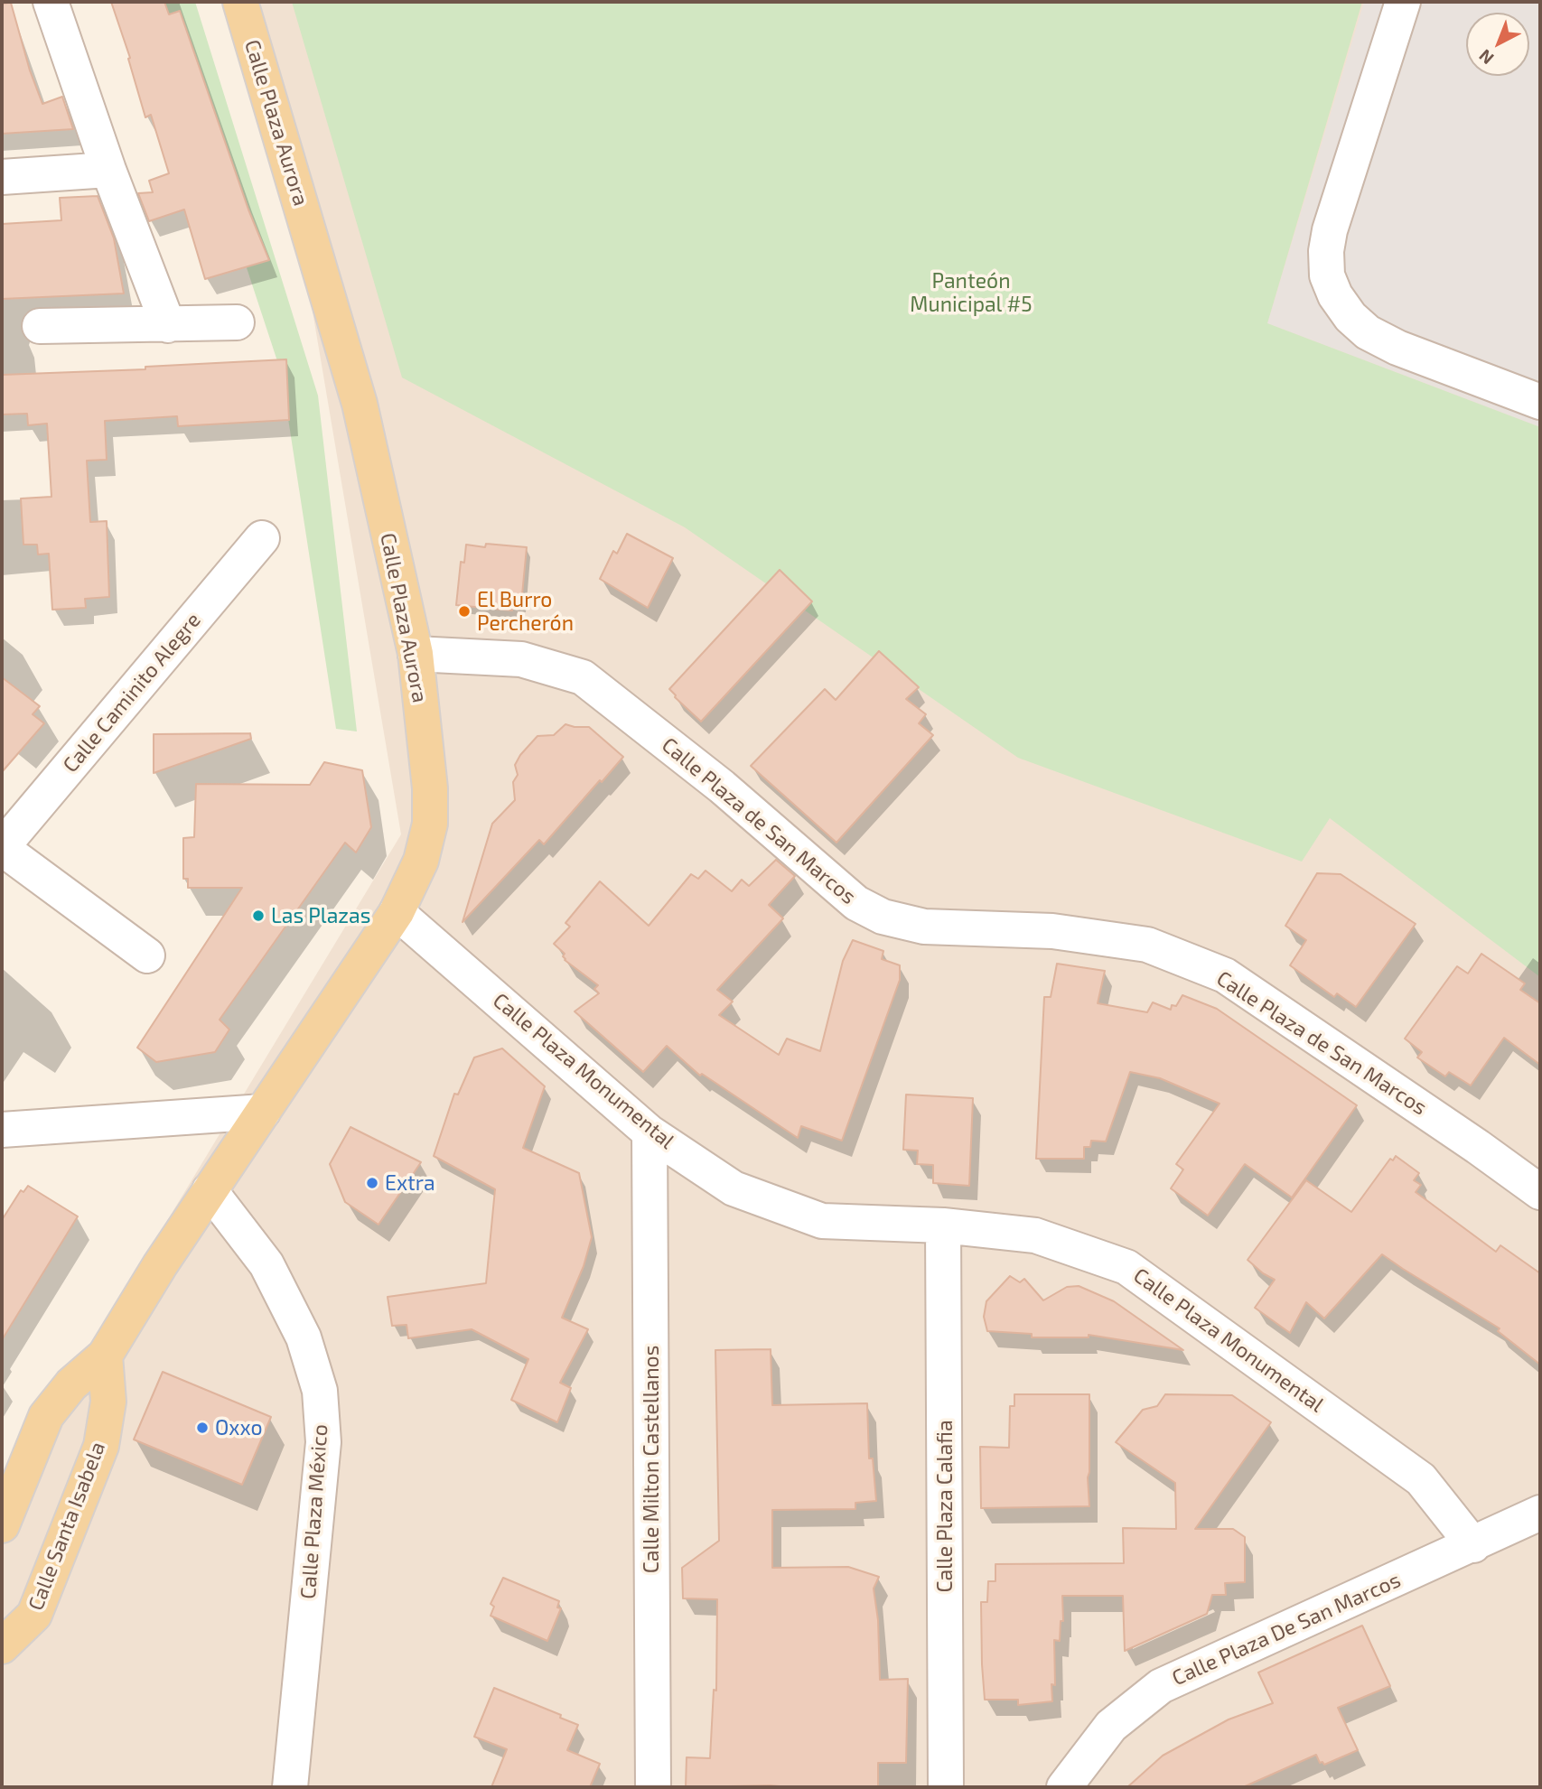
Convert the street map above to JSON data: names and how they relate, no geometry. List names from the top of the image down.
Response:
{
  "streets": {
    "main road": ["Calle Plaza Aurora", "Calle Santa Isabela"],
    "street": [
      "Calle Caminito Alegre",
      "Calle Plaza de San Marcos",
      "Calle Plaza Monumental",
      "Calle Milton Castellanos",
      "Calle Plaza Calafia",
      "Calle Plaza México",
      "Calle Plaza De San Marcos"
    ]
  },
  "crossings": [
    ["Calle Plaza Aurora", "Calle Plaza de San Marcos"],
    ["Calle Plaza Aurora", "Calle Plaza Monumental"],
    ["Calle Plaza Aurora", "Calle Plaza México"],
    ["Calle Plaza Monumental", "Calle Milton Castellanos"],
    ["Calle Plaza Monumental", "Calle Plaza Calafia"],
    ["Calle Plaza Monumental", "Calle Plaza De San Marcos"]
  ],
  "parks": ["Panteón Municipal #5"],
  "places": [
    "El Burro Percherón",
    "Las Plazas",
    "Extra",
    "Oxxo"
  ],
  "north": "bottom left"
}
